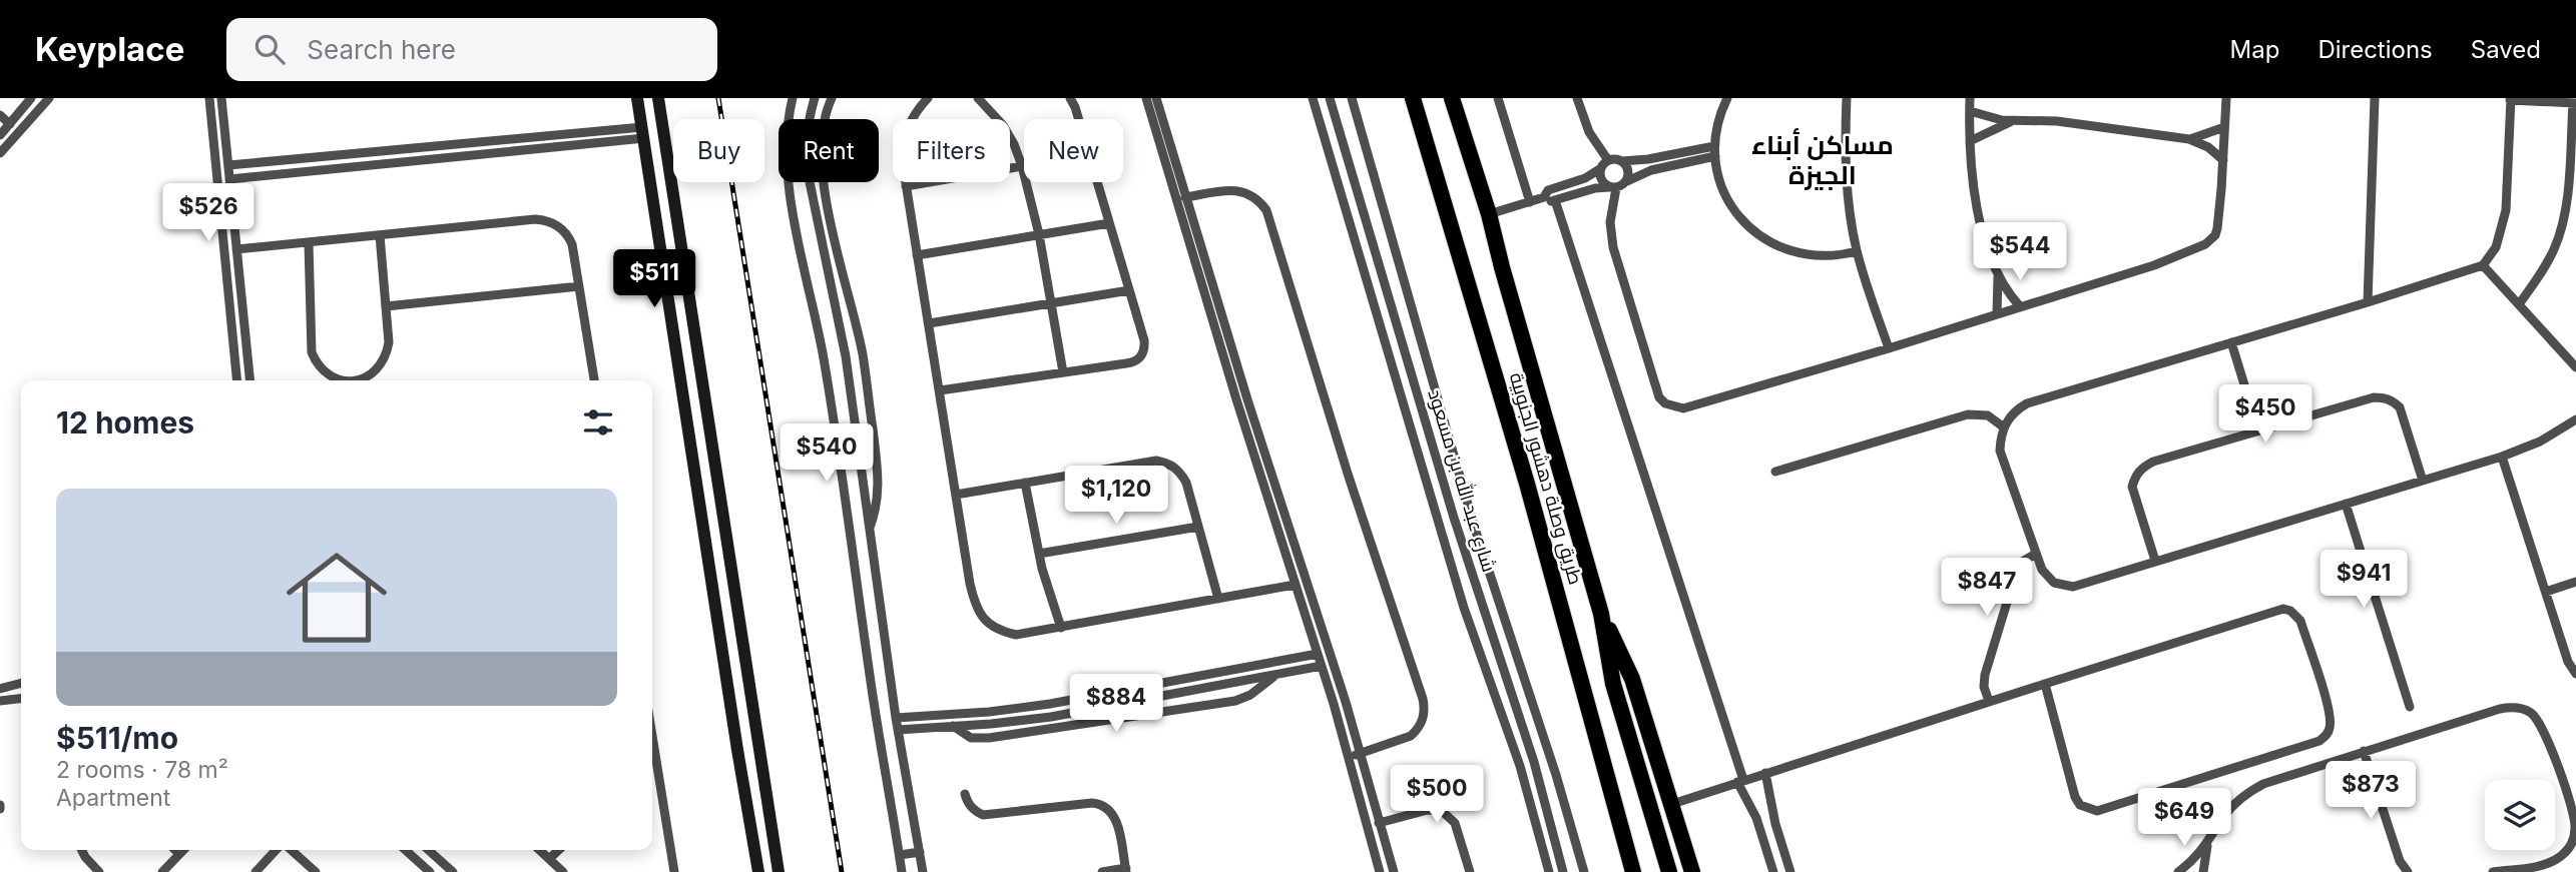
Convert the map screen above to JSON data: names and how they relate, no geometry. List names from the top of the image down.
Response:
{
  "streets": {
    "highway": ["طريق وصلة دهشور الجنوبية"],
    "street": ["شارع عبد الله بن مسعود"]
  },
  "districts": ["مساكن أبناء الجيزة"],
  "page": {
    "header": "Keyplace",
    "search": "Search here",
    "nav": ["Map", "Directions", "Saved"],
    "chip": [
      "Buy",
      "Rent",
      "Filters",
      "New"
    ],
    "price": [
      "$526",
      "$544",
      "$511",
      "$450",
      "$540",
      "$1,120",
      "$941",
      "$847",
      "$884",
      "$873",
      "$500",
      "$649"
    ],
    "heading": "12 homes",
    "list": [
      {
        "name": "$511/mo",
        "note": "2 rooms · 78 m² · Apartment"
      }
    ]
  }
}
